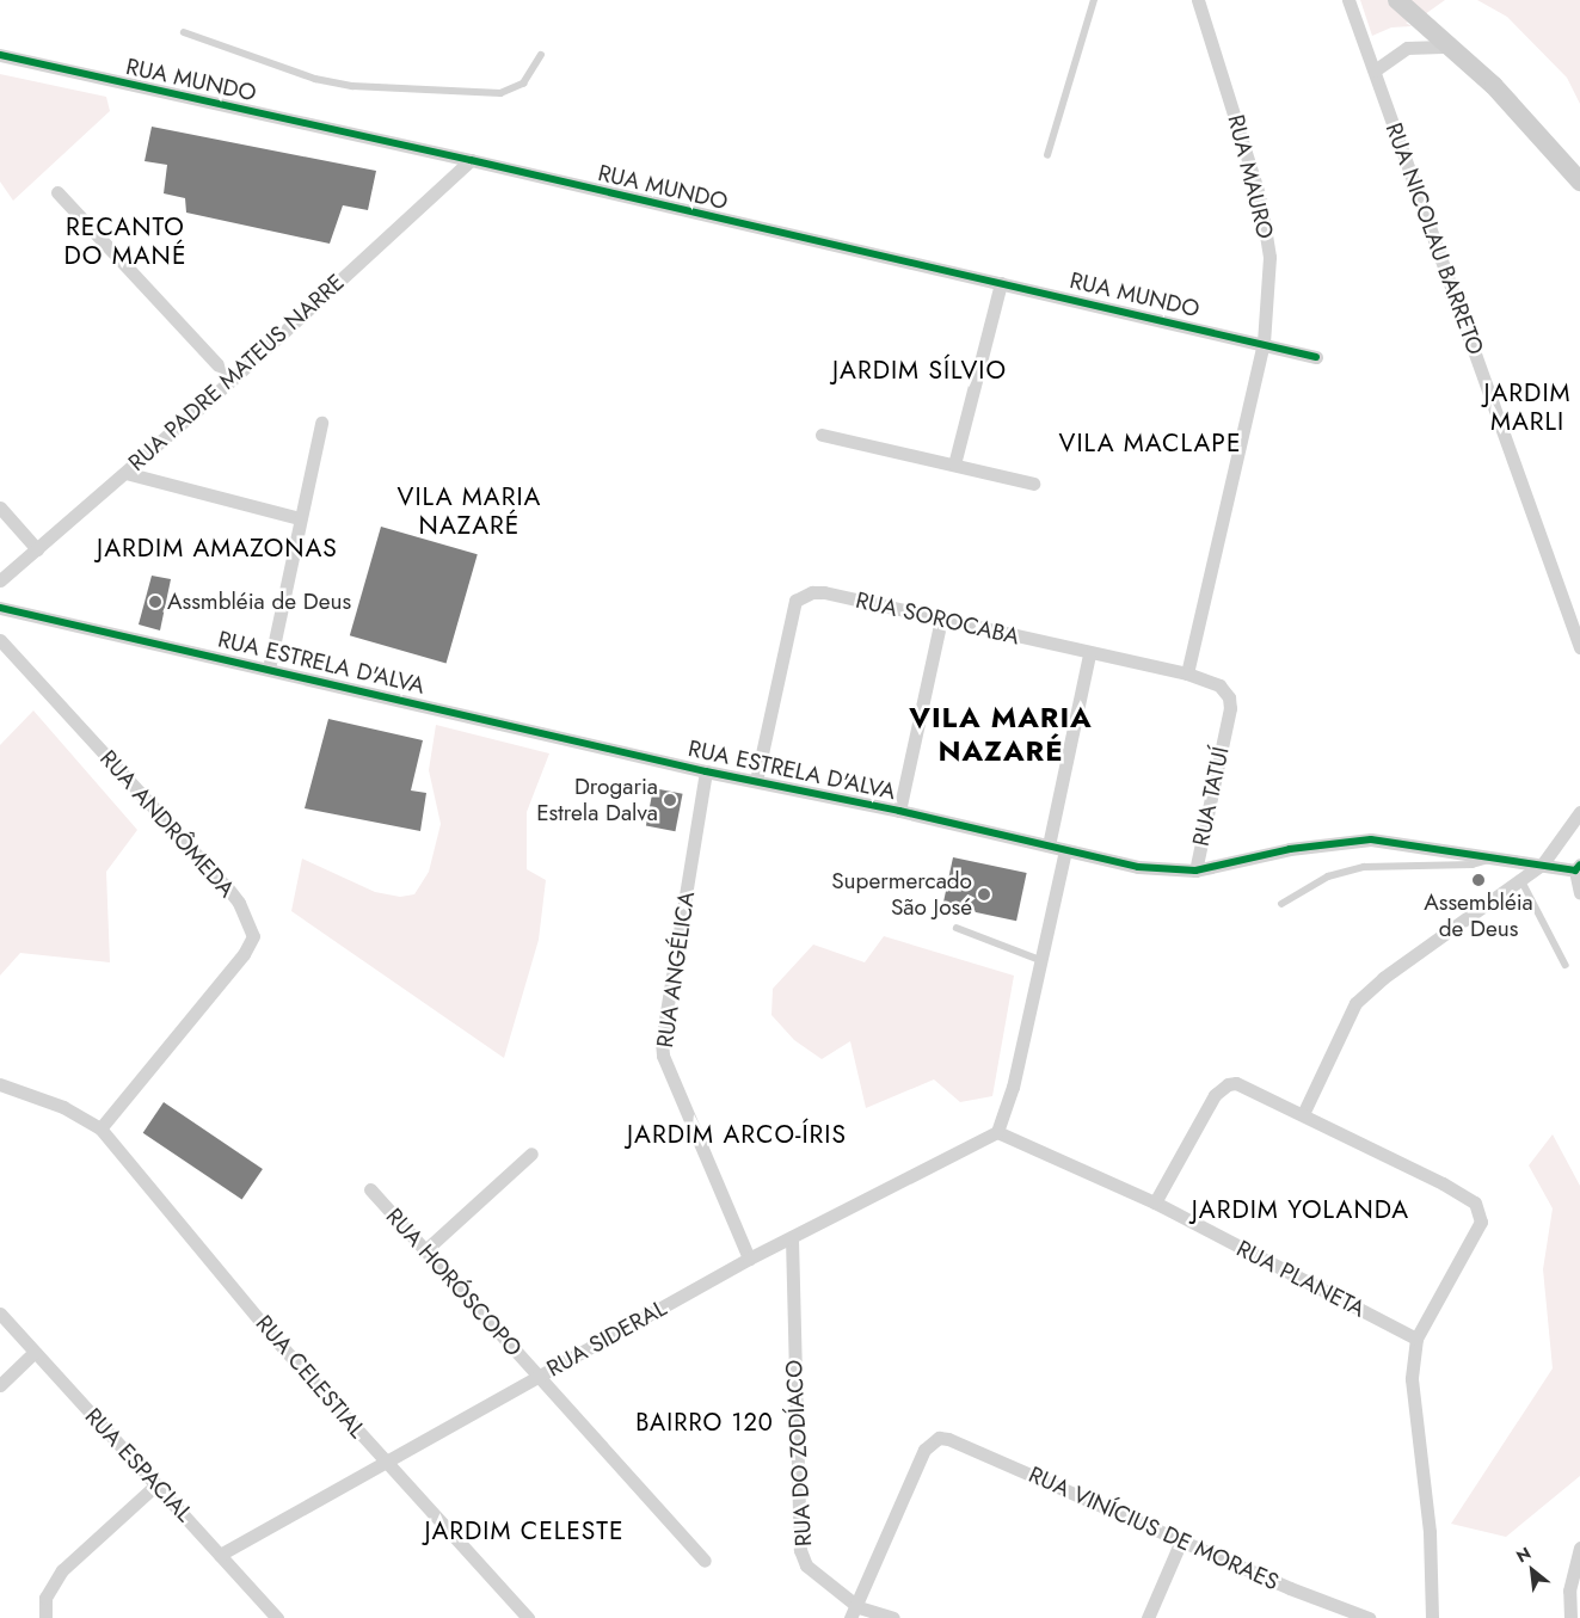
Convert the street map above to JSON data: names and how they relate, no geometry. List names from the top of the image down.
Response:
{
  "streets": {
    "street": [
      "RUA MUNDO",
      "RUA MAURO",
      "RUA NICOLAU BARRETO",
      "RUA PADRE MATEUS NARRE",
      "RUA SOROCABA",
      "RUA ESTRELA D'ALVA",
      "RUA TATUÍ",
      "RUA ANDRÔMEDA",
      "RUA ANGÉLICA",
      "RUA PLANETA",
      "RUA HORÓSCOPO",
      "RUA SIDERAL",
      "RUA CELESTIAL",
      "RUA DO ZODÍACO",
      "RUA ESPACIAL",
      "RUA VINÍCIUS DE MORAES"
    ]
  },
  "crossings": [
    ["RUA MUNDO", "RUA MAURO"],
    ["RUA MUNDO", "RUA PADRE MATEUS NARRE"],
    ["RUA MAURO", "RUA SOROCABA"],
    ["RUA SOROCABA", "RUA ESTRELA D'ALVA"],
    ["RUA SOROCABA", "RUA TATUÍ"],
    ["RUA ESTRELA D'ALVA", "RUA TATUÍ"],
    ["RUA ESTRELA D'ALVA", "RUA ANGÉLICA"],
    ["RUA ANDRÔMEDA", "RUA CELESTIAL"],
    ["RUA ANGÉLICA", "RUA SIDERAL"],
    ["RUA PLANETA", "RUA SIDERAL"],
    ["RUA HORÓSCOPO", "RUA SIDERAL"],
    ["RUA SIDERAL", "RUA CELESTIAL"],
    ["RUA SIDERAL", "RUA DO ZODÍACO"],
    ["RUA SIDERAL", "RUA ESPACIAL"],
    ["RUA DO ZODÍACO", "RUA VINÍCIUS DE MORAES"]
  ],
  "districts": [
    "RECANTO DO MANÉ",
    "JARDIM SÍLVIO",
    "JARDIM MARLI",
    "VILA MACLAPE",
    "VILA MARIA NAZARÉ",
    "JARDIM AMAZONAS",
    "VILA MARIA NAZARÉ",
    "JARDIM ARCO-ÍRIS",
    "JARDIM YOLANDA",
    "BAIRRO 120",
    "JARDIM CELESTE"
  ],
  "places": [
    "Assmbléia de Deus",
    "Drogaria Estrela Dalva",
    "Assembléia de Deus",
    "Supermercado São José"
  ],
  "north": "top left"
}
